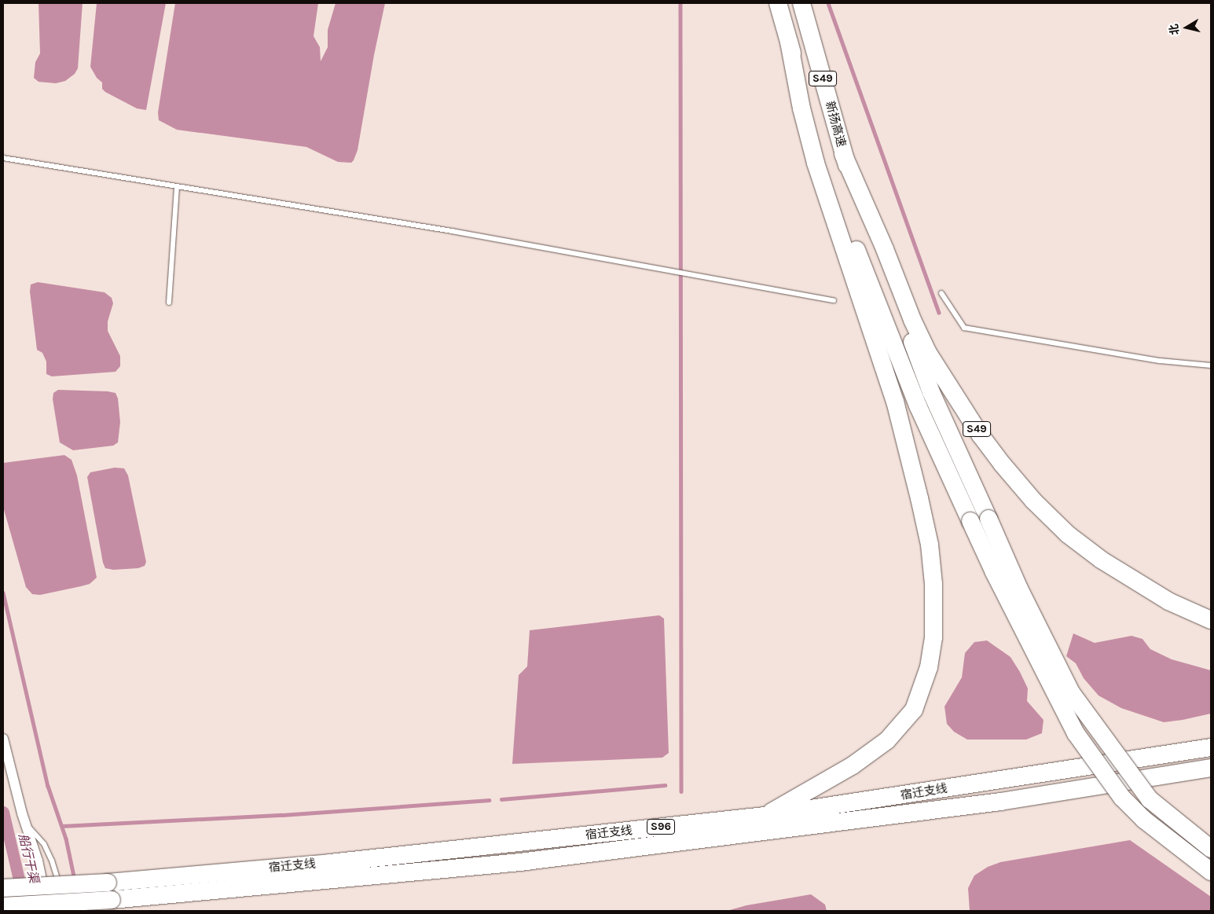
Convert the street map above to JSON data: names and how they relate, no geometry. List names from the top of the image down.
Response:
{
  "streets": {
    "highway": [
      "S49",
      "新扬高速",
      "宿迁支线",
      "S96"
    ]
  },
  "crossings": [
    ["S49", "新扬高速"]
  ],
  "water": ["船行干渠"],
  "north": "left"
}
